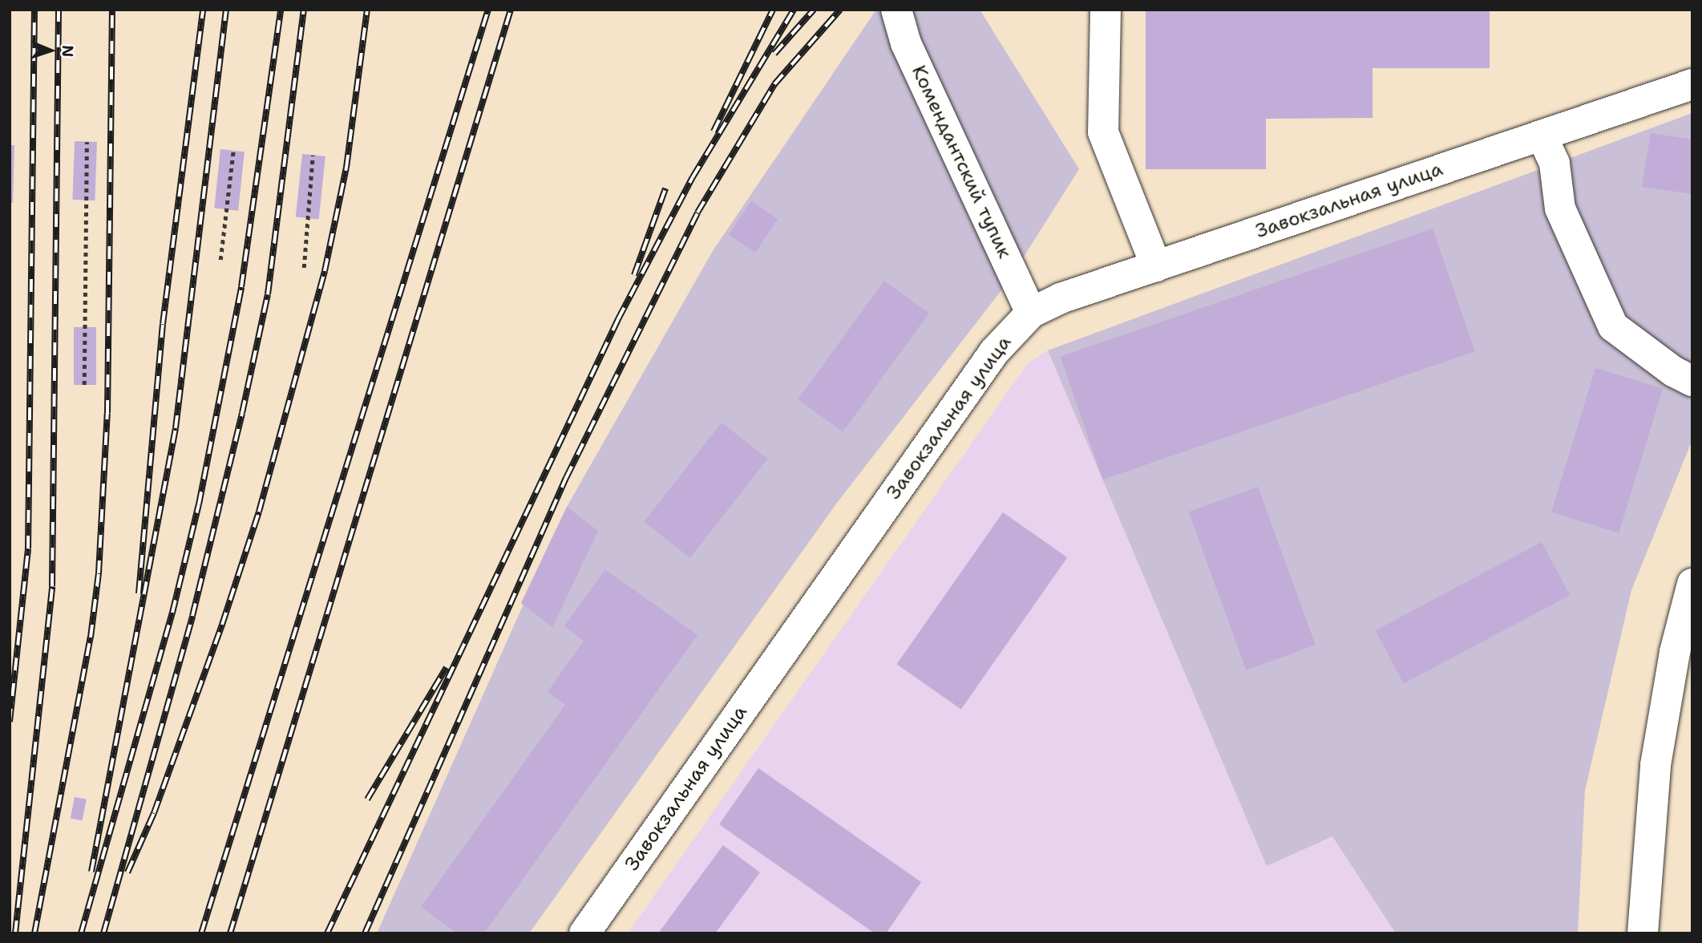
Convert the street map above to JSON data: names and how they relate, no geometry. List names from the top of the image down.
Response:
{
  "streets": {
    "main road": ["Комендантский тупик", "Завокзальная улица"]
  },
  "crossings": [
    ["Комендантский тупик", "Завокзальная улица"]
  ],
  "north": "right"
}
